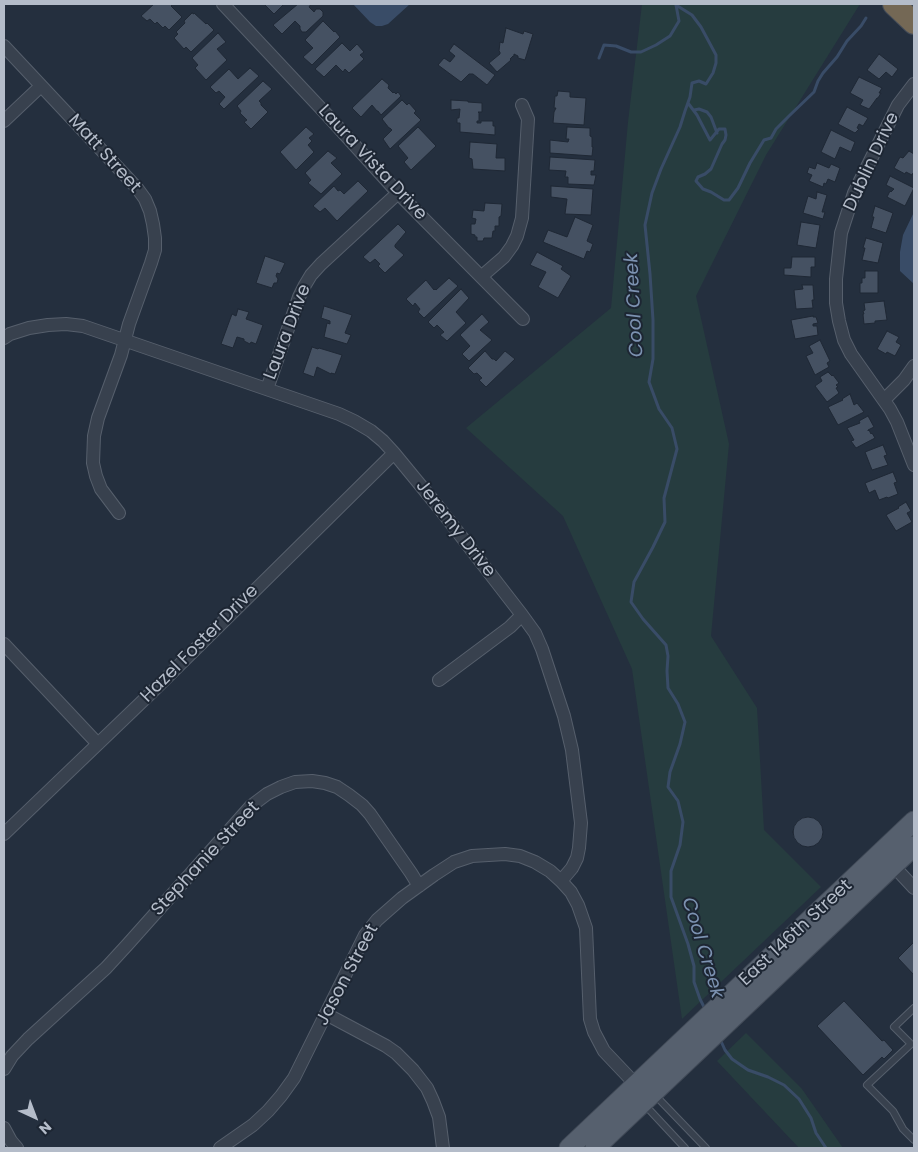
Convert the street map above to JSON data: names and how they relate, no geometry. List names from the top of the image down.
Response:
{
  "streets": {
    "main road": ["East 146th Street"],
    "street": [
      "Matt Street",
      "Dublin Drive",
      "Laura Vista Drive",
      "Laura Drive",
      "Jeremy Drive",
      "Hazel Foster Drive",
      "Stephanie Street",
      "Jason Street"
    ]
  },
  "crossings": [
    ["Matt Street", "Jeremy Drive"],
    ["Laura Vista Drive", "Laura Drive"],
    ["Laura Drive", "Jeremy Drive"],
    ["Jeremy Drive", "Hazel Foster Drive"],
    ["Jeremy Drive", "Jason Street"],
    ["Stephanie Street", "Jason Street"],
    ["East 146th Street", "Jason Street"]
  ],
  "water": ["Cool Creek"],
  "north": "bottom right"
}
